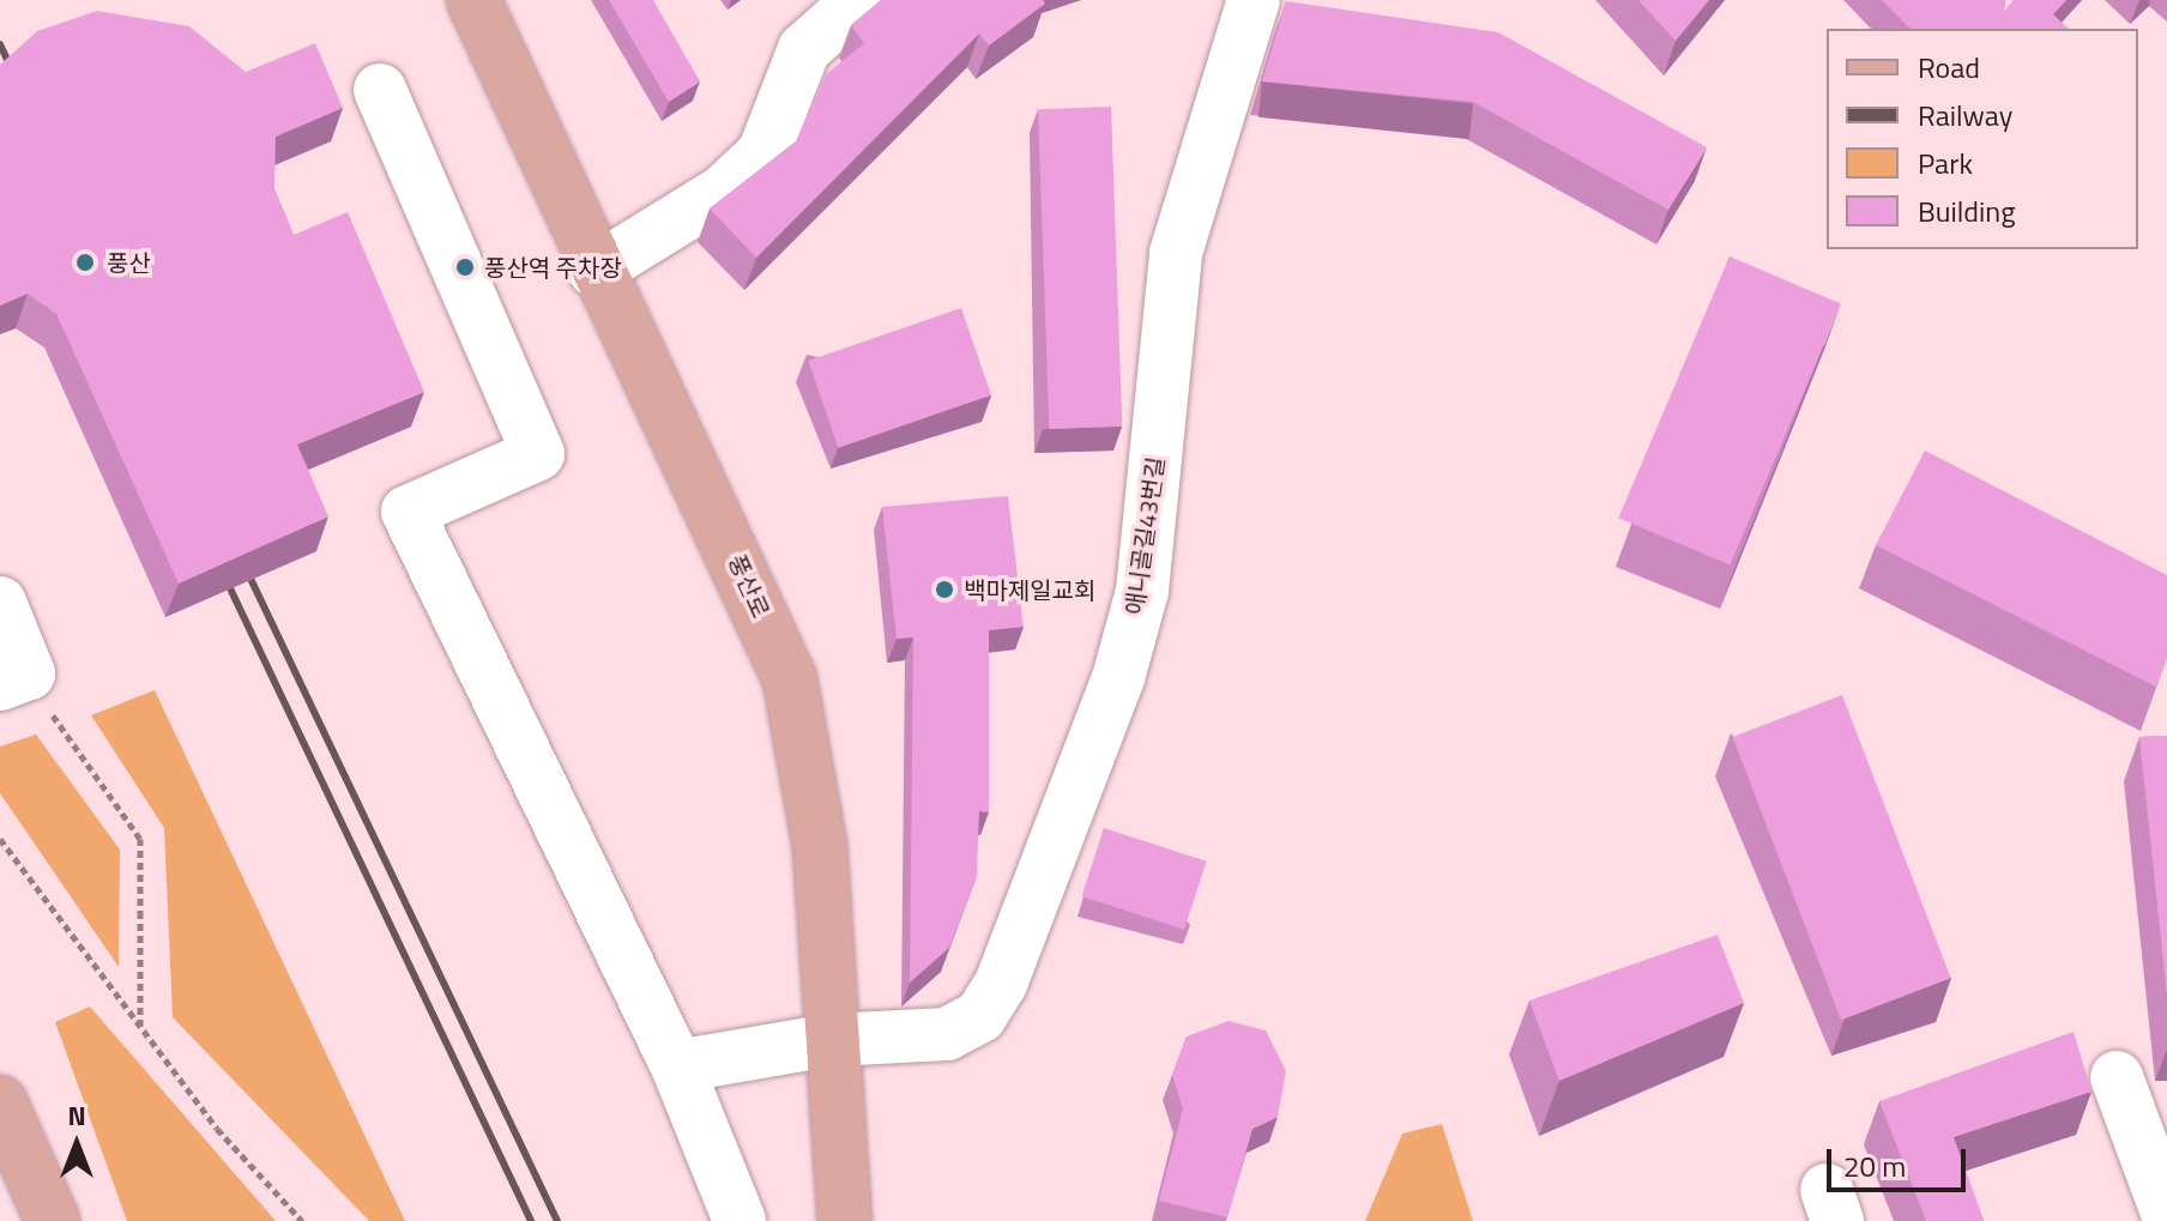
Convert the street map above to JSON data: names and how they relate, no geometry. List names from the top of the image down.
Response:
{
  "streets": {
    "main road": ["풍산로"],
    "street": ["애니골길43번길"]
  },
  "crossings": [
    ["애니골길43번길", "풍산로"]
  ],
  "places": ["풍산", "풍산역 주차장", "백마제일교회"],
  "legend": [
    "Road",
    "Railway",
    "Park",
    "Building"
  ],
  "scale_bar": "20 m",
  "north": "top"
}
